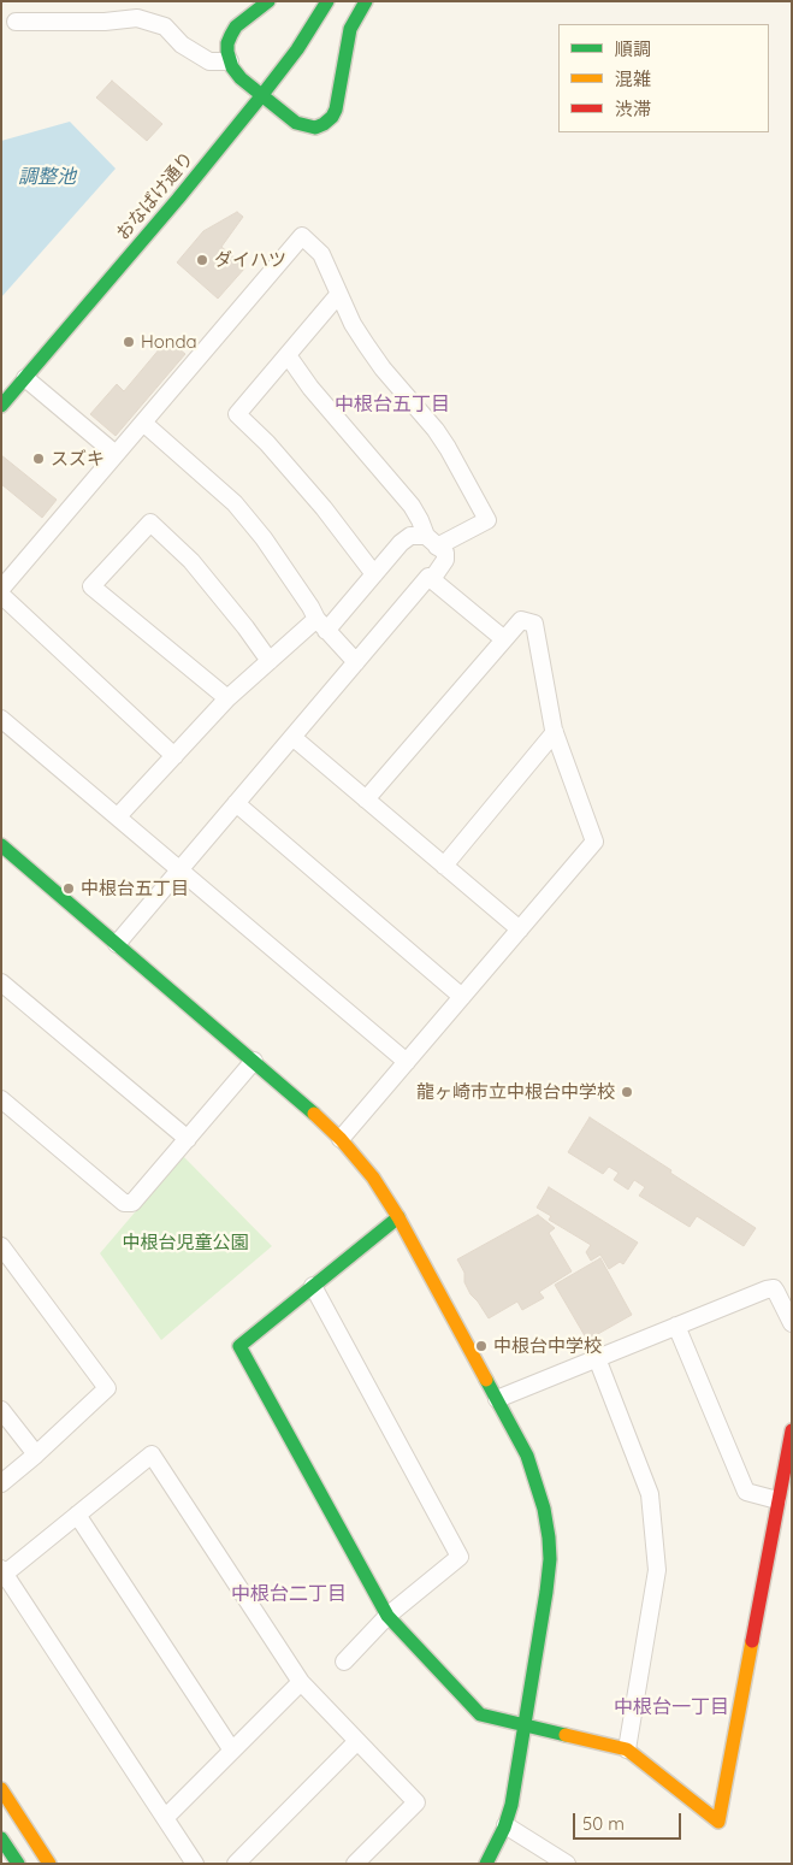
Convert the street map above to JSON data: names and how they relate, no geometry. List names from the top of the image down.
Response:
{
  "streets": {
    "street": ["おなばけ通り"]
  },
  "districts": ["中根台五丁目", "中根台二丁目", "中根台一丁目"],
  "water": ["調整池"],
  "parks": ["中根台児童公園"],
  "places": [
    "ダイハツ",
    "Honda",
    "スズキ",
    "中根台五丁目",
    "龍ヶ崎市立中根台中学校",
    "中根台中学校"
  ],
  "legend": ["順調", "混雑", "渋滞"],
  "scale_bar": "50 m"
}
